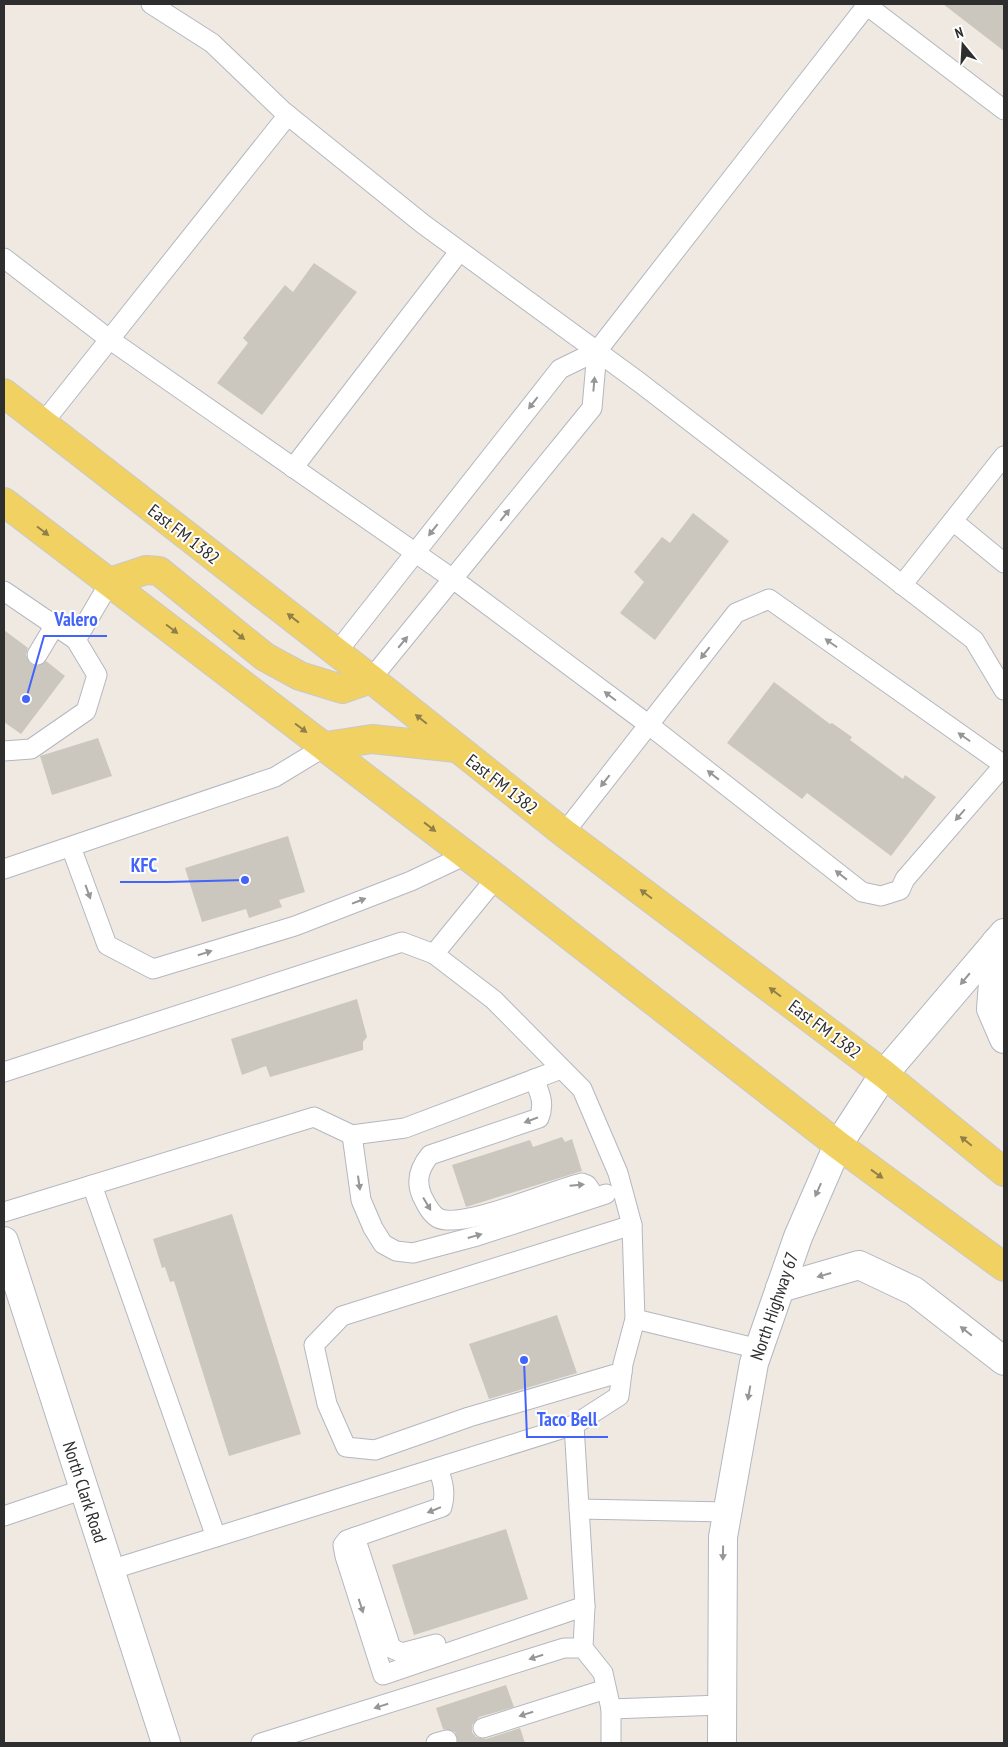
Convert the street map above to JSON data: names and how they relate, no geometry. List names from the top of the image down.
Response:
{
  "streets": {
    "main road": ["East FM 1382", "North Highway 67", "North Clark Road"]
  },
  "crossings": [
    ["East FM 1382", "North Highway 67"]
  ],
  "one_way": ["North Highway 67"],
  "places": ["Valero", "KFC", "Taco Bell"],
  "north": "top"
}
